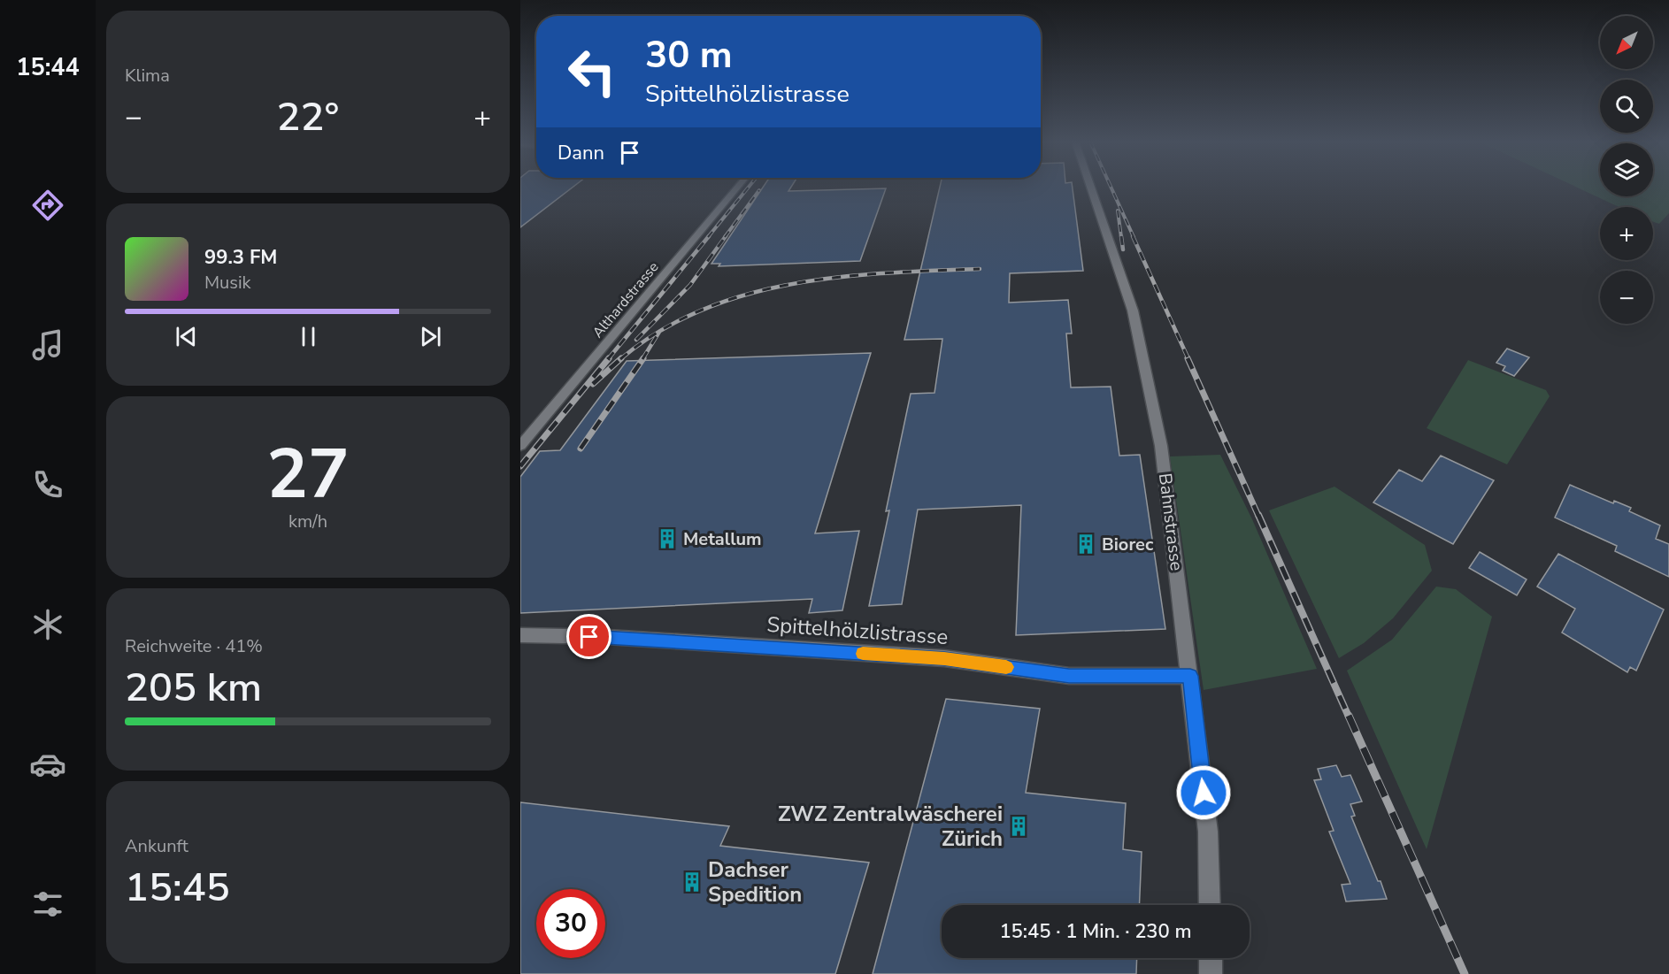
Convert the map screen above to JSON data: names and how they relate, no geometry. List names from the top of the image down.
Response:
{
  "streets": {
    "street": ["Althardstrasse", "Bahnstrasse", "Spittelhölzlistrasse"]
  },
  "crossings": [
    ["Bahnstrasse", "Spittelhölzlistrasse"]
  ],
  "places": {
    "building": [
      "Metallum",
      "Biorec",
      "ZWZ Zentralwäscherei Zürich",
      "Dachser Spedition"
    ]
  },
  "north": "bottom left",
  "page": {
    "tabs": "15:44",
    "tile": [
      "Klima",
      ["27", "km/h"],
      ["Reichweite · 41%", "205 km"],
      ["Ankunft", "15:45"]
    ],
    "map_buttons": ["+", "−"],
    "turn": ["30 m", "Spittelhölzlistrasse"],
    "heat": ["−", "22°", "+"],
    "then": "Dann",
    "song": ["99.3 FM", "Musik"],
    "limit": "30",
    "trip": "15:45 · 1 Min. · 230 m"
  }
}
